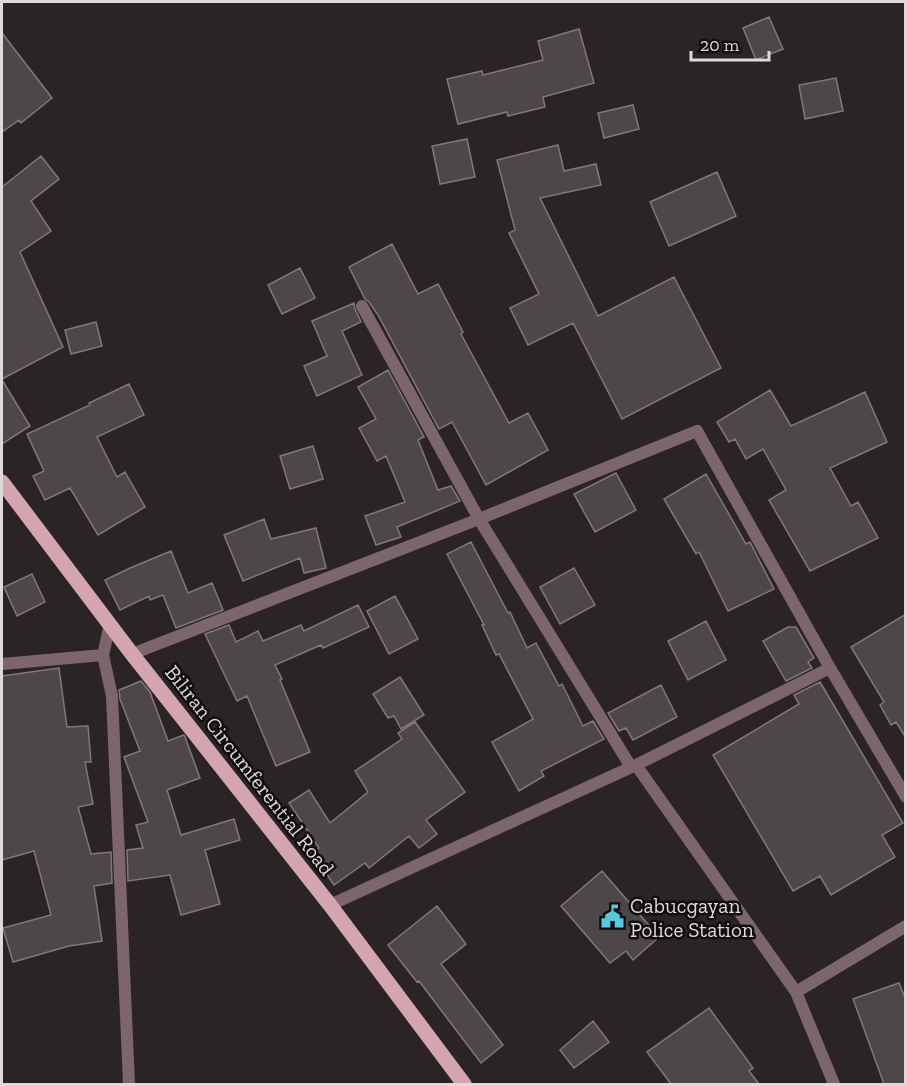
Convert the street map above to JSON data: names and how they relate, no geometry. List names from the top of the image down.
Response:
{
  "streets": {
    "main road": ["Biliran Circumferential Road"]
  },
  "places": {
    "public building": ["Cabucgayan Police Station"]
  },
  "scale_bar": "20 m"
}
